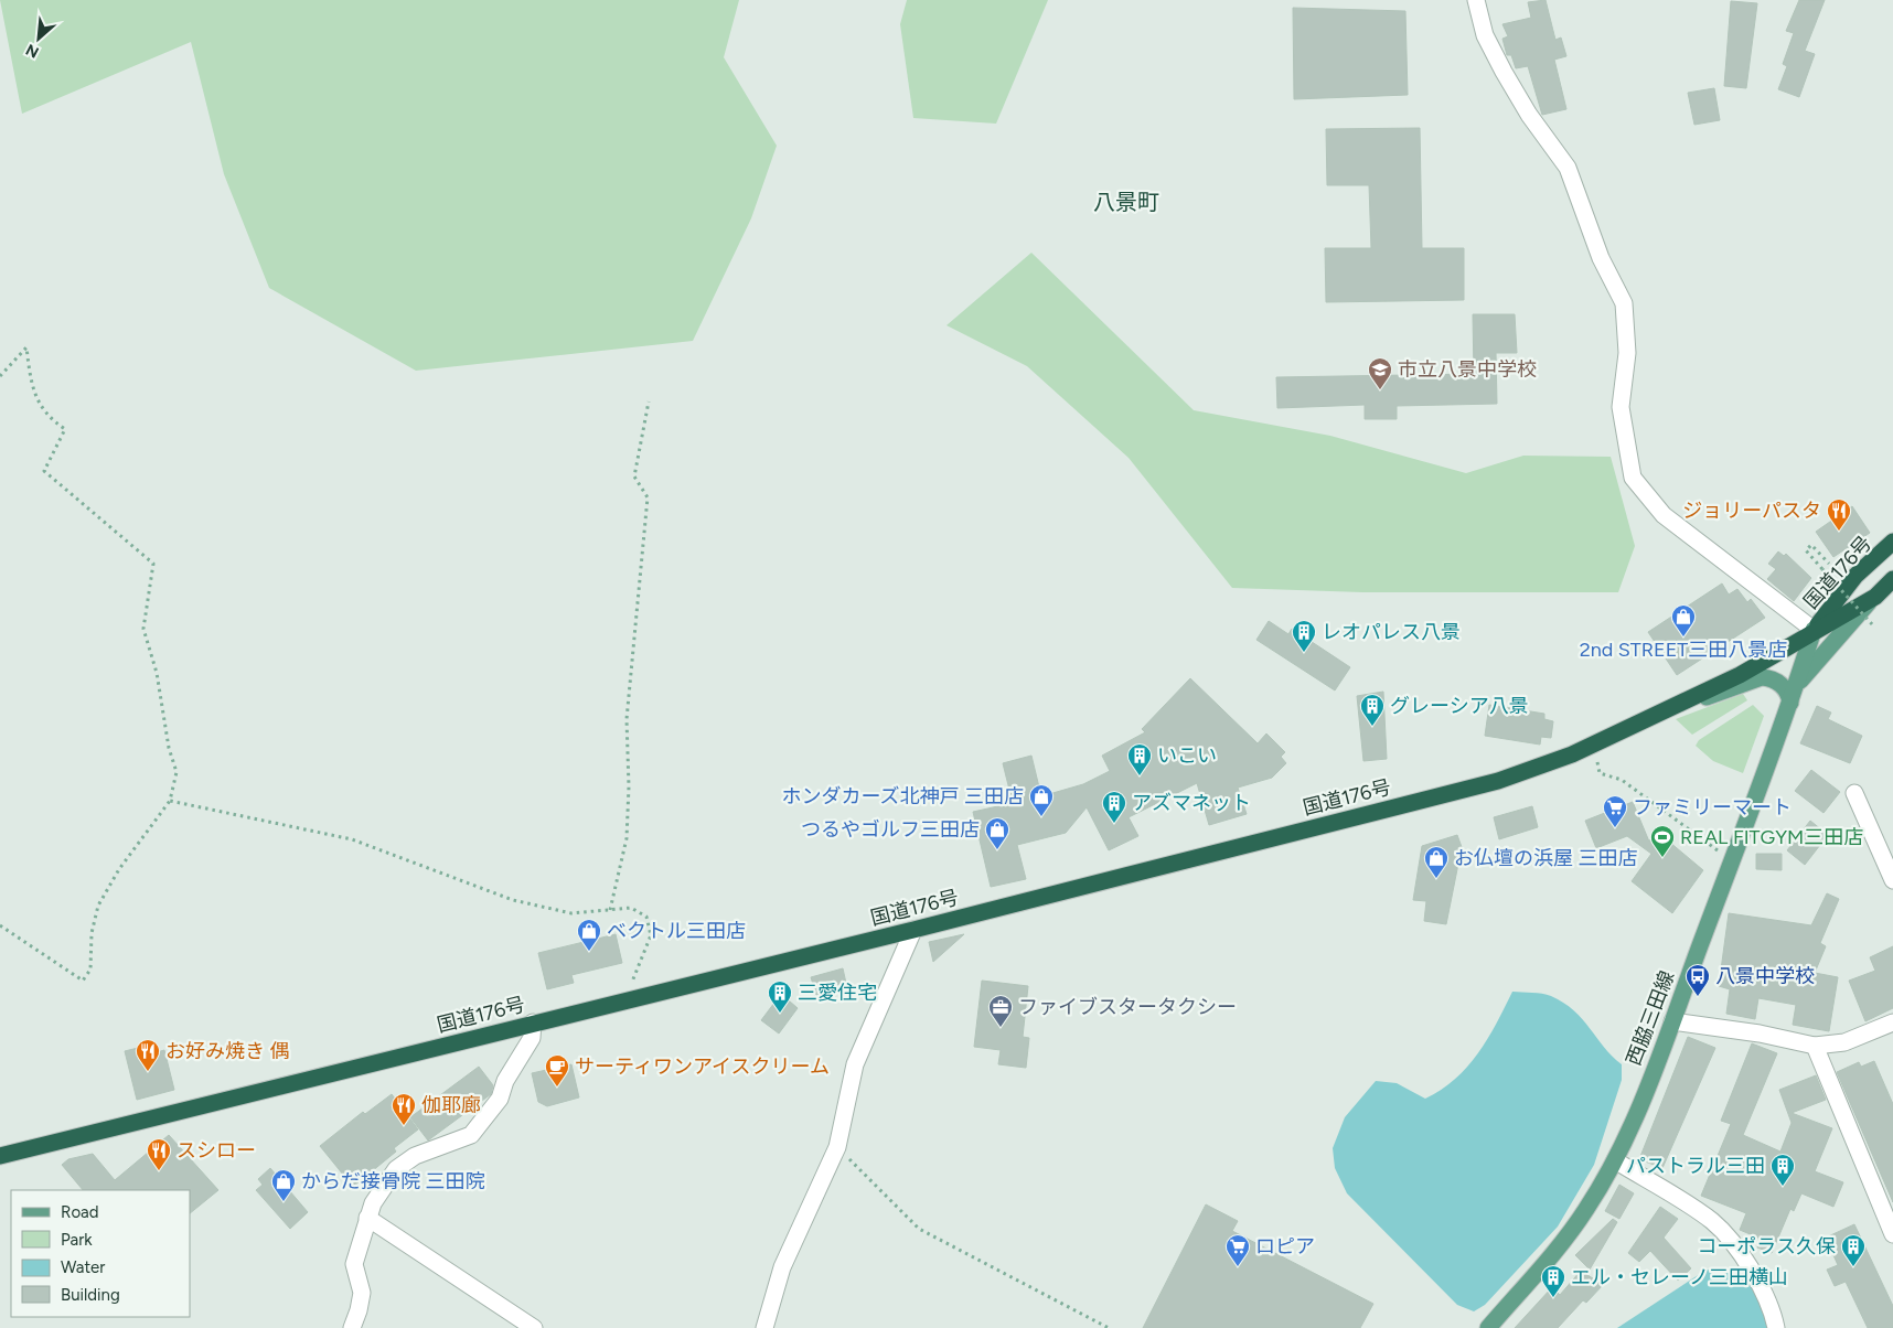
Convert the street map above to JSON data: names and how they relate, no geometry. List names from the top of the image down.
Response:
{
  "streets": {
    "highway": ["国道176号"],
    "main road": ["西脇三田線"]
  },
  "crossings": [
    ["国道176号", "西脇三田線"]
  ],
  "districts": ["八景町"],
  "places": {
    "school or university": ["市立八景中学校"],
    "restaurant": [
      "ジョリーパスタ",
      "お好み焼き 偶",
      "伽耶廊",
      "スシロー"
    ],
    "shop": [
      "2nd STREET三田八景店",
      "ホンダカーズ北神戸 三田店",
      "つるやゴルフ三田店",
      "お仏壇の浜屋 三田店",
      "ベクトル三田店",
      "からだ接骨院 三田院"
    ],
    "building": [
      "レオパレス八景",
      "グレーシア八景",
      "いこい",
      "アズマネット",
      "三愛住宅",
      "パストラル三田",
      "コーポラス久保",
      "エル・セレーノ三田横山"
    ],
    "supermarket": ["ファミリーマート", "ロピア"],
    "sports": ["REAL FITGYM三田店"],
    "bus stop": ["八景中学校"],
    "office": ["ファイブスタータクシー"],
    "cafe": ["サーティワンアイスクリーム"]
  },
  "legend": [
    "Road",
    "Park",
    "Water",
    "Building"
  ],
  "north": "bottom left"
}
